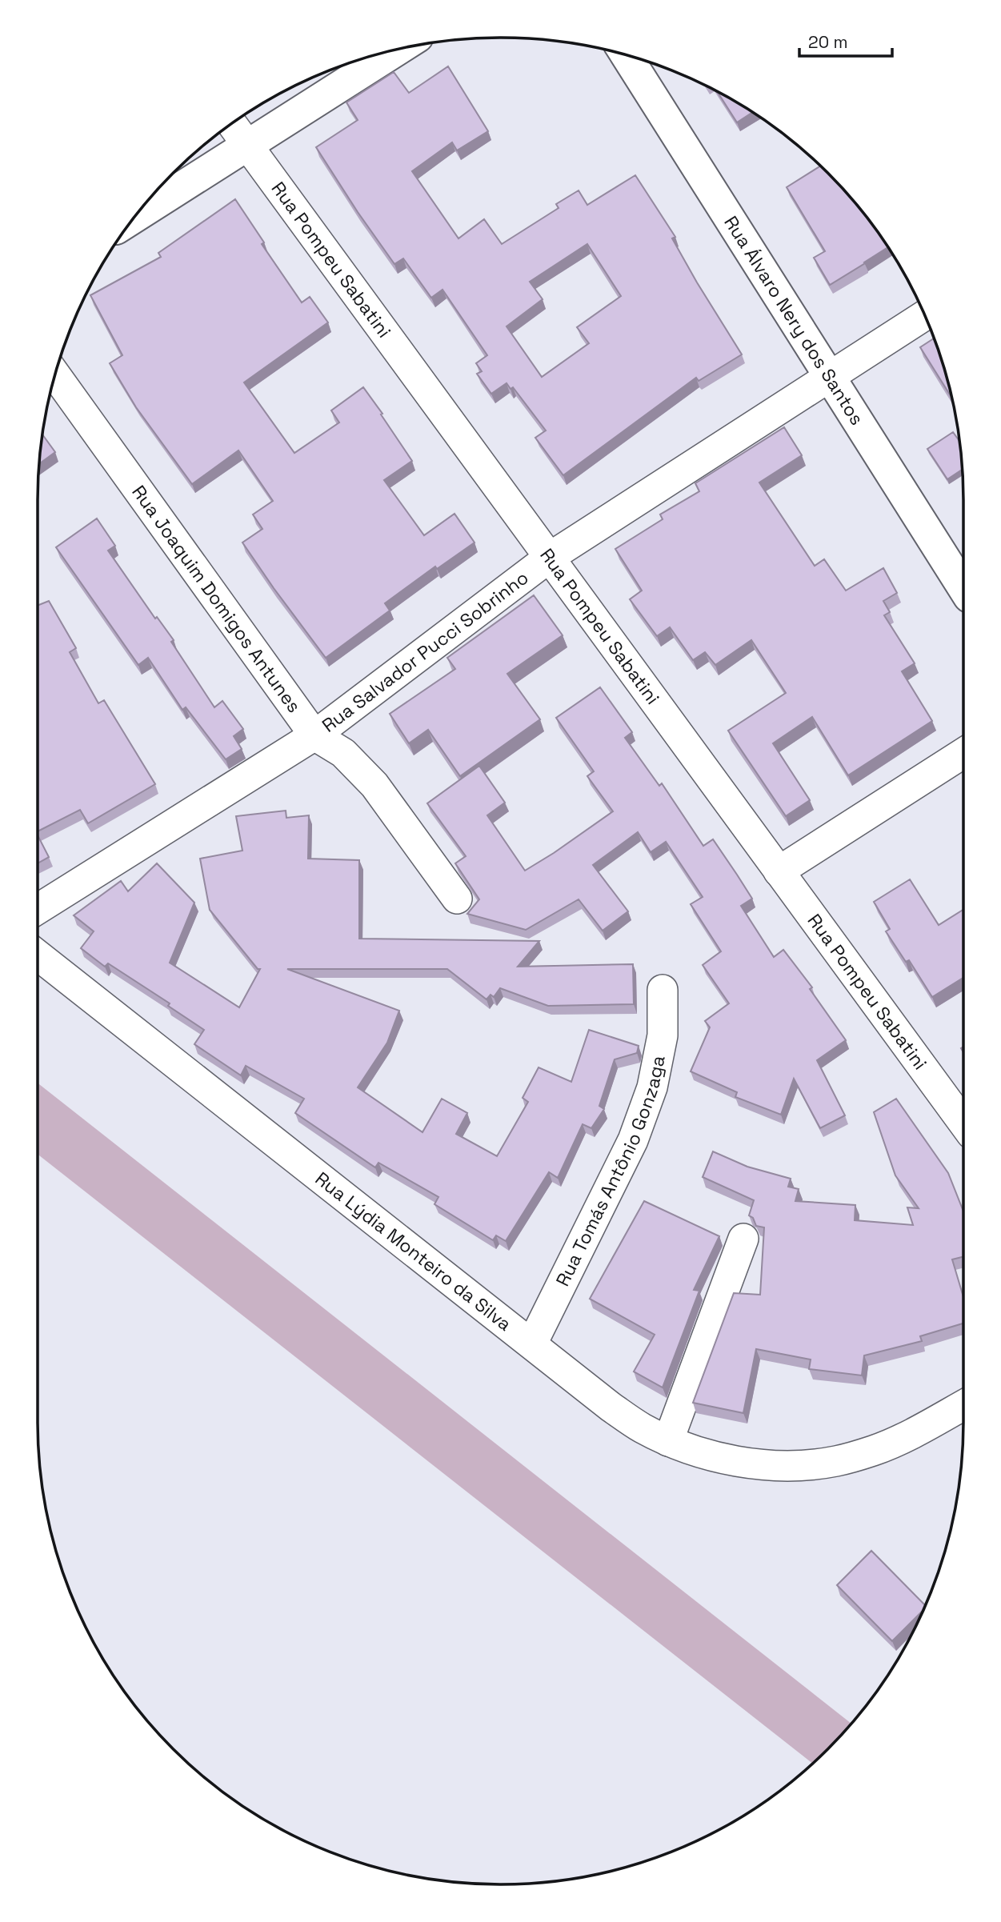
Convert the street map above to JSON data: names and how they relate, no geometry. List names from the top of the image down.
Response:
{
  "streets": {
    "main road": ["Rua Álvaro Nery dos Santos"],
    "street": [
      "Rua Pompeu Sabatini",
      "Rua Joaquim Domigos Antunes",
      "Rua Salvador Pucci Sobrinho",
      "Rua Tomás Antônio Gonzaga",
      "Rua Lýdia Monteiro da Silva"
    ]
  },
  "crossings": [
    ["Rua Pompeu Sabatini", "Rua Salvador Pucci Sobrinho"],
    ["Rua Álvaro Nery dos Santos", "Rua Salvador Pucci Sobrinho"],
    ["Rua Joaquim Domigos Antunes", "Rua Salvador Pucci Sobrinho"],
    ["Rua Tomás Antônio Gonzaga", "Rua Lýdia Monteiro da Silva"]
  ],
  "scale_bar": "20 m"
}
